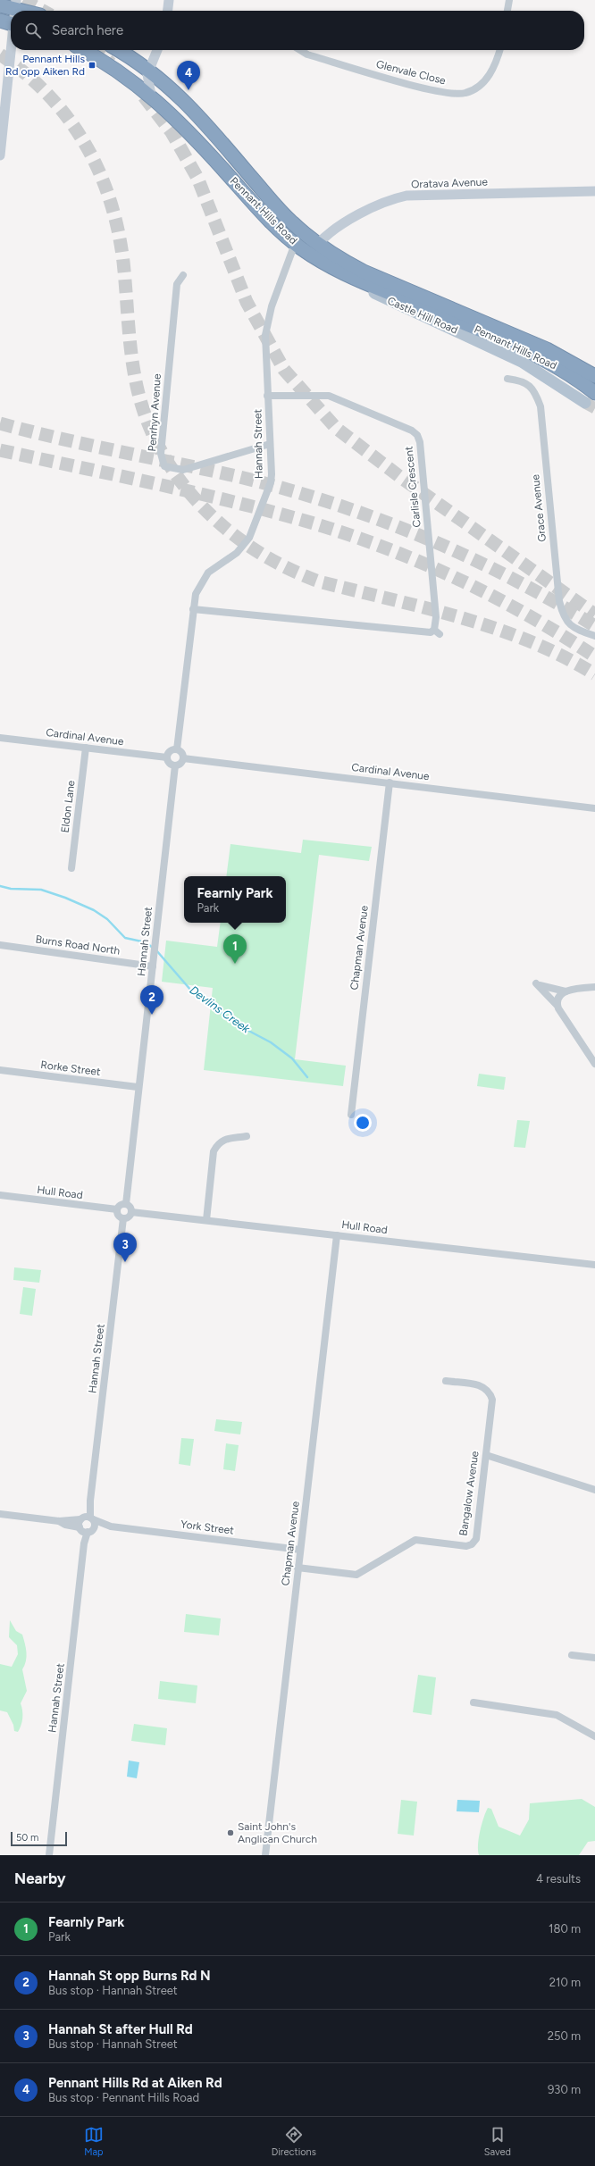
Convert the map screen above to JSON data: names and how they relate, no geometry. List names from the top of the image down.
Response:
{
  "streets": {
    "highway": ["Pennant Hills Road"],
    "main road": ["Castle Hill Road"],
    "street": [
      "Glenvale Close",
      "Oratava Avenue",
      "Penrhyn Avenue",
      "Hannah Street",
      "Carlisle Crescent",
      "Grace Avenue",
      "Cardinal Avenue",
      "Eldon Lane",
      "Burns Road North",
      "Chapman Avenue",
      "Rorke Street",
      "Hull Road",
      "Bangalow Avenue",
      "York Street"
    ]
  },
  "crossings": [
    ["Oratava Avenue", "Pennant Hills Road"],
    ["Pennant Hills Road", "Castle Hill Road"],
    ["Pennant Hills Road", "Hannah Street"],
    ["Penrhyn Avenue", "Hannah Street"],
    ["Hannah Street", "Carlisle Crescent"],
    ["Hannah Street", "Cardinal Avenue"],
    ["Hannah Street", "Burns Road North"],
    ["Hannah Street", "Rorke Street"],
    ["Hannah Street", "Hull Road"],
    ["Hannah Street", "York Street"],
    ["Cardinal Avenue", "Eldon Lane"],
    ["Cardinal Avenue", "Chapman Avenue"],
    ["Chapman Avenue", "Hull Road"],
    ["Chapman Avenue", "Bangalow Avenue"],
    ["Chapman Avenue", "York Street"]
  ],
  "water": ["Devlins Creek"],
  "places": {
    "transit": ["Pennant Hills Rd opp Aiken Rd"],
    "other": ["Saint John's Anglican Church"]
  },
  "scale_bar": "50 m",
  "page": {
    "search": "Search here",
    "pins": [
      "4",
      "1",
      "2",
      "3"
    ],
    "popup": ["Fearnly Park", "Park"],
    "scale": "50 m",
    "heading": ["Nearby", "4 results"],
    "list": [
      {
        "mark": "1",
        "name": "Fearnly Park",
        "note": "Park",
        "value": "180 m"
      },
      {
        "mark": "2",
        "name": "Hannah St opp Burns Rd N",
        "note": "Bus stop · Hannah Street",
        "value": "210 m"
      },
      {
        "mark": "3",
        "name": "Hannah St after Hull Rd",
        "note": "Bus stop · Hannah Street",
        "value": "250 m"
      },
      {
        "mark": "4",
        "name": "Pennant Hills Rd at Aiken Rd",
        "note": "Bus stop · Pennant Hills Road",
        "value": "930 m"
      }
    ],
    "nav": ["Map", "Directions", "Saved"]
  }
}
